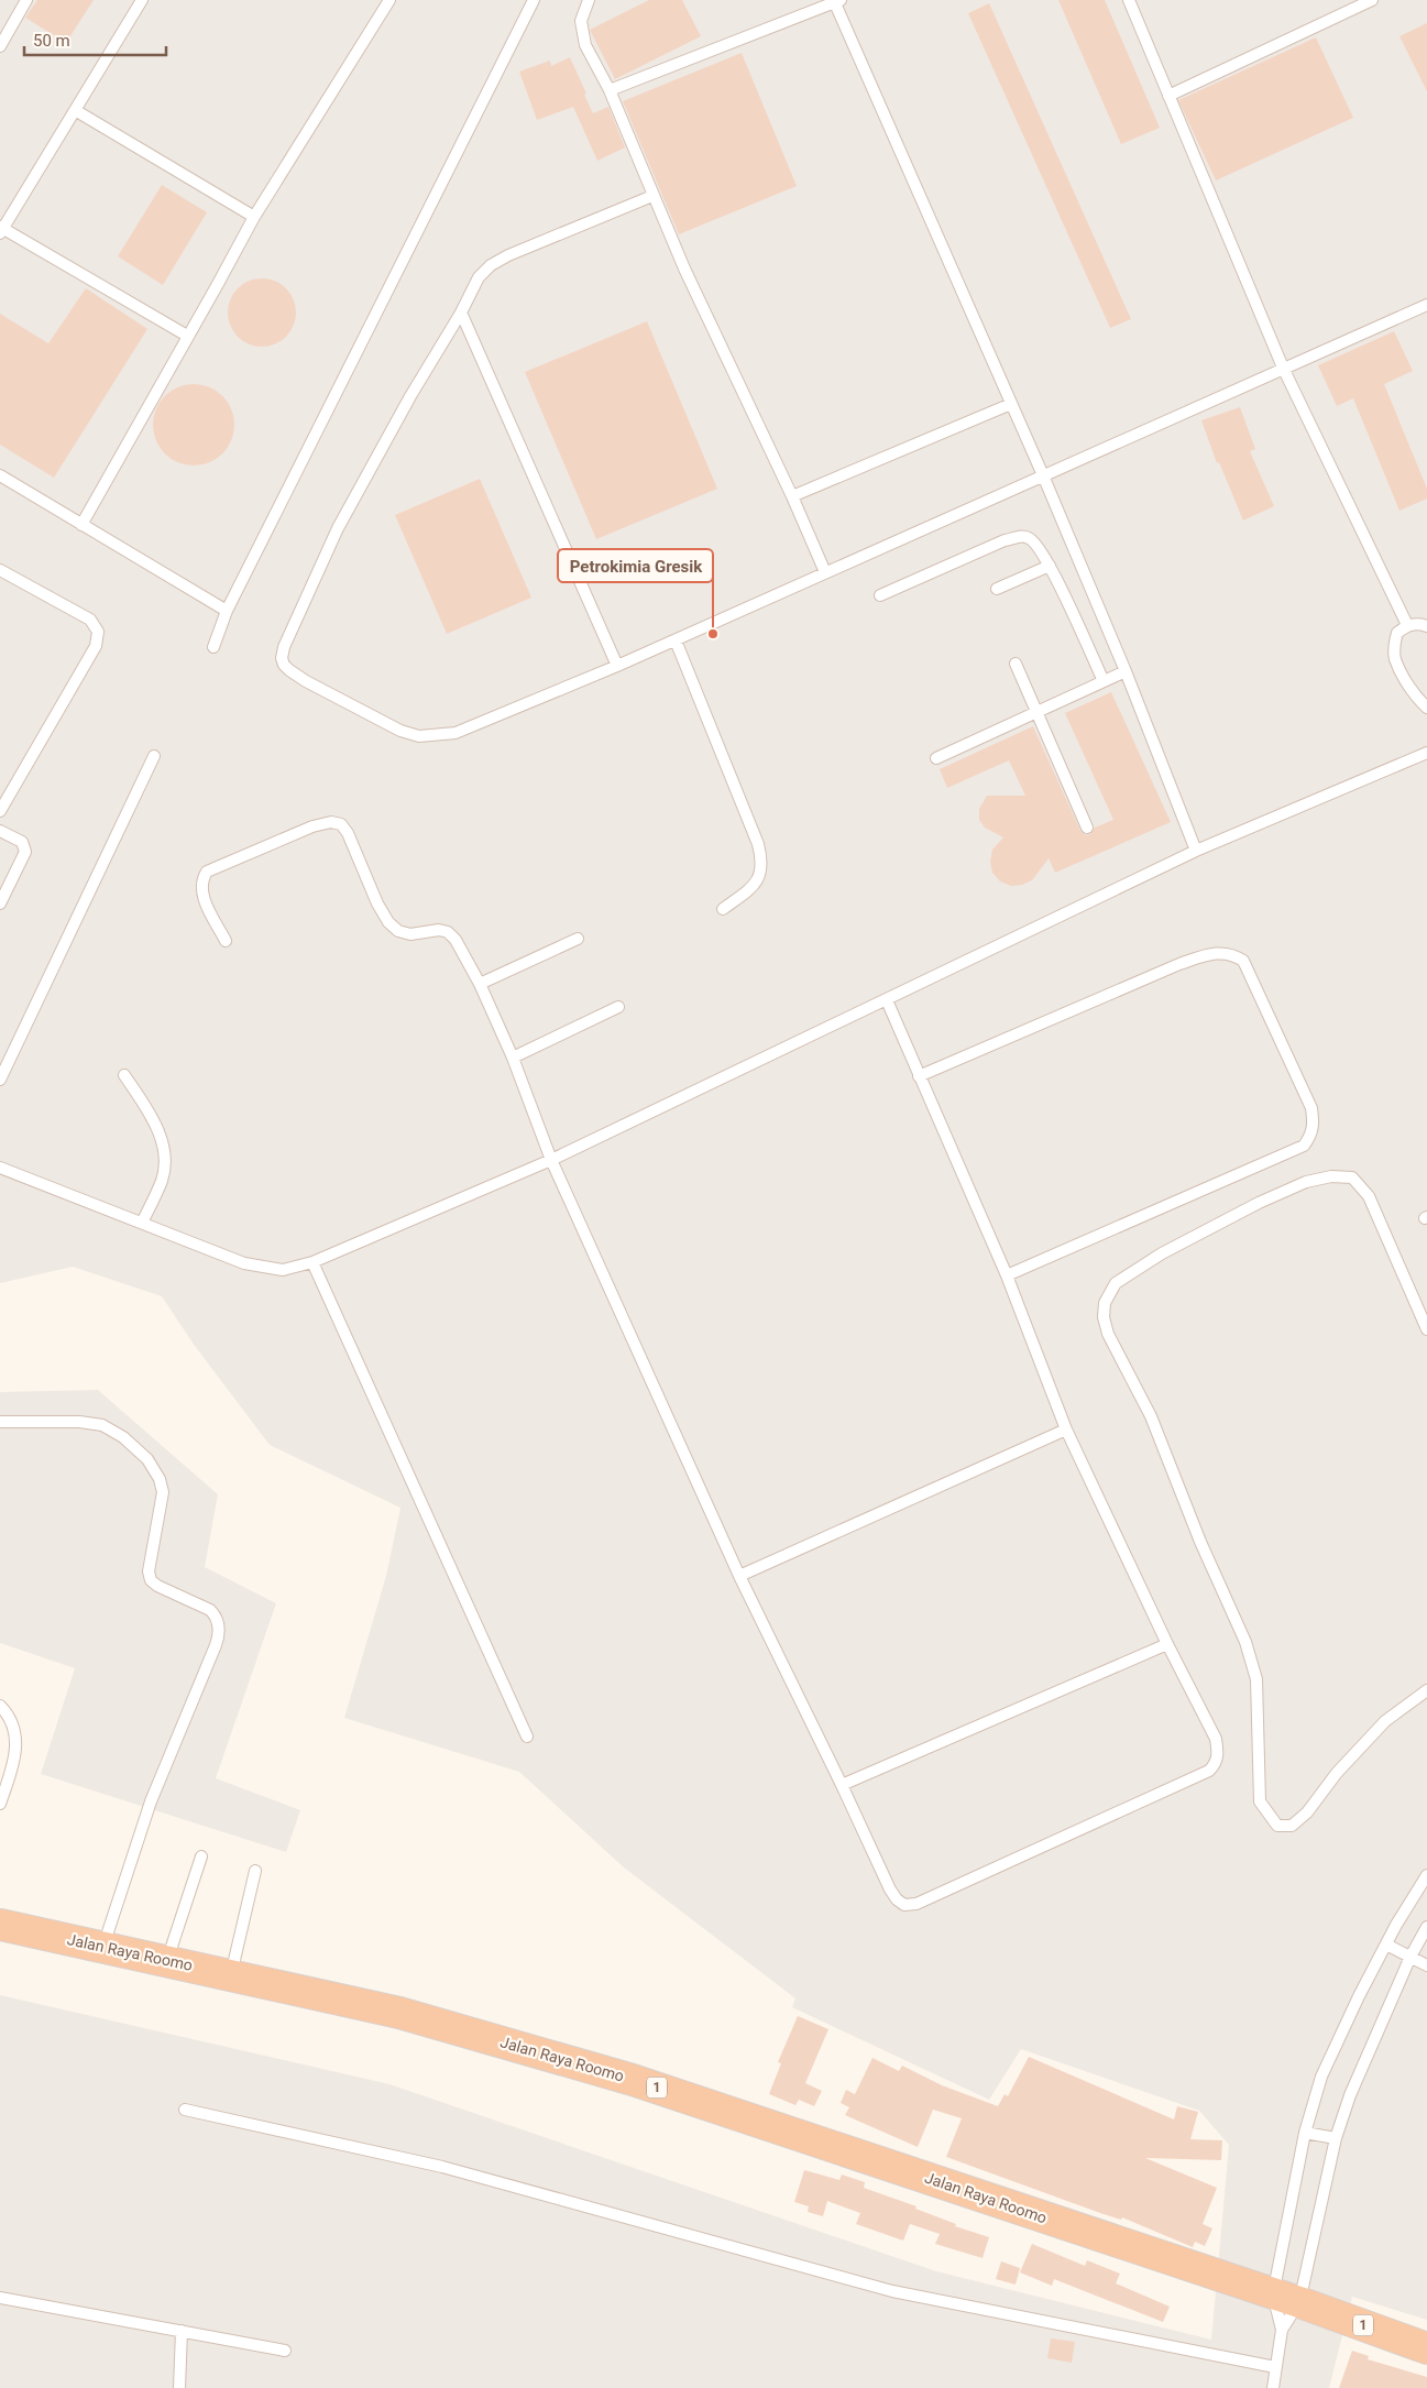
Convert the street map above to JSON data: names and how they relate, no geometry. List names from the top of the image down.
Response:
{
  "streets": {
    "highway": ["Jalan Raya Roomo", "1"]
  },
  "crossings": [
    ["Jalan Raya Roomo", "1"]
  ],
  "places": ["Petrokimia Gresik"],
  "scale_bar": "50 m"
}
